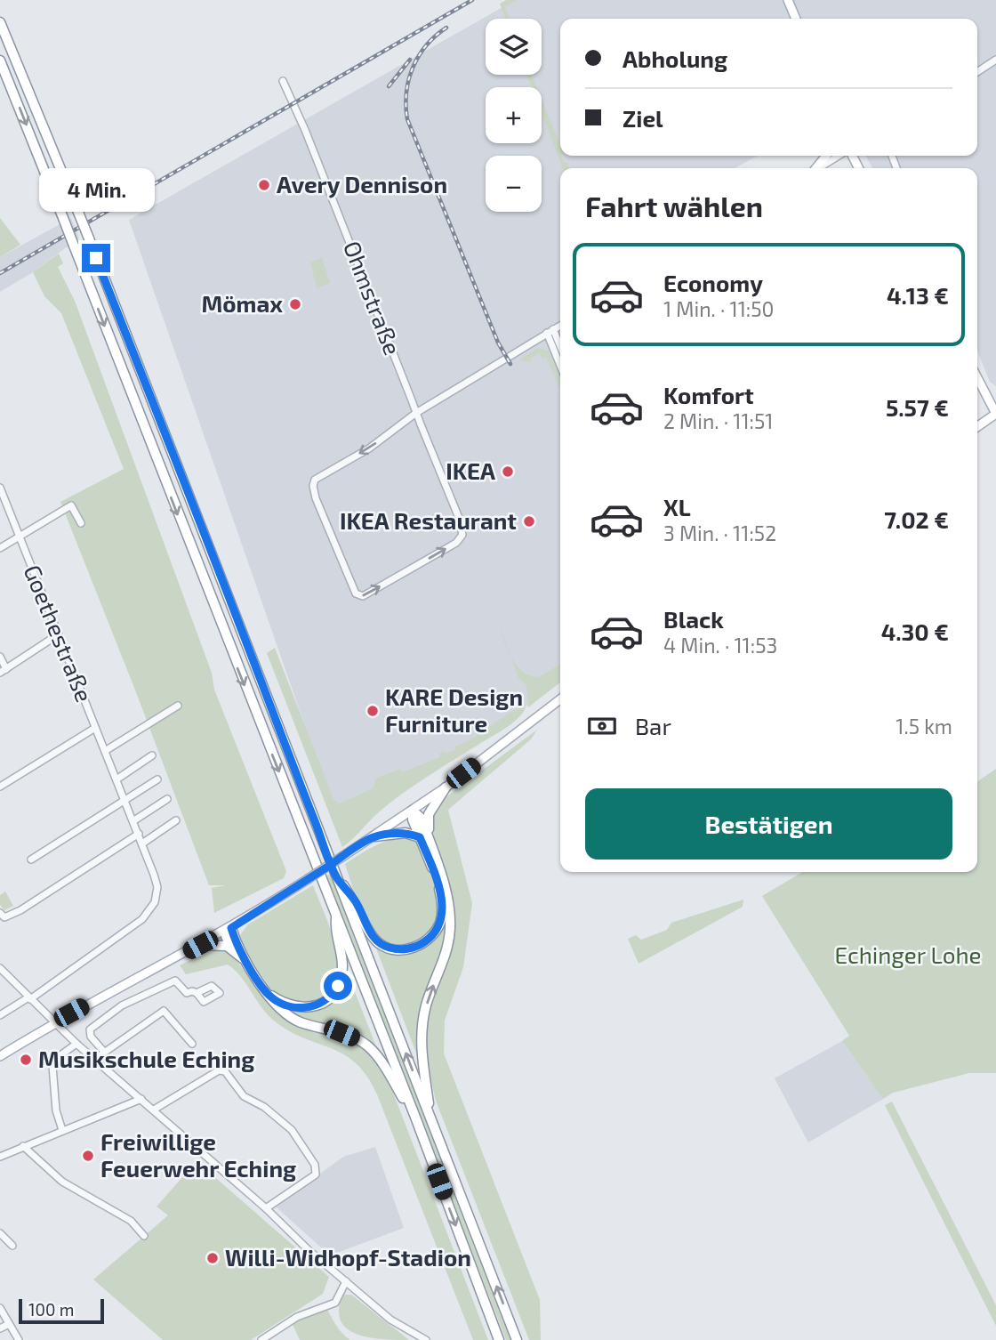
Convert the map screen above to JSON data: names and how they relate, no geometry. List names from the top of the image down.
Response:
{
  "streets": {
    "street": ["Ohmstraße", "Goethestraße"]
  },
  "parks": ["Echinger Lohe"],
  "places": [
    "Avery Dennison",
    "Mömax",
    "IKEA",
    "IKEA Restaurant",
    "KARE Design Furniture",
    "Musikschule Eching",
    "Freiwillige Feuerwehr Eching",
    "Willi-Widhopf-Stadion"
  ],
  "scale_bar": "100 m",
  "page": {
    "map_buttons": ["+", "−"],
    "banner": ["Abholung", "Ziel"],
    "bubble": "4 Min.",
    "heading": "Fahrt wählen",
    "list": [
      {
        "name": "Economy",
        "note": "1 Min. · 11:50",
        "value": "4.13 €"
      },
      {
        "name": "Komfort",
        "note": "2 Min. · 11:51",
        "value": "5.57 €"
      },
      {
        "name": "XL",
        "note": "3 Min. · 11:52",
        "value": "7.02 €"
      },
      {
        "name": "Black",
        "note": "4 Min. · 11:53",
        "value": "4.30 €"
      }
    ],
    "pay": ["Bar", "1.5 km"],
    "buttons": "Bestätigen",
    "scale": "100 m"
  }
}
